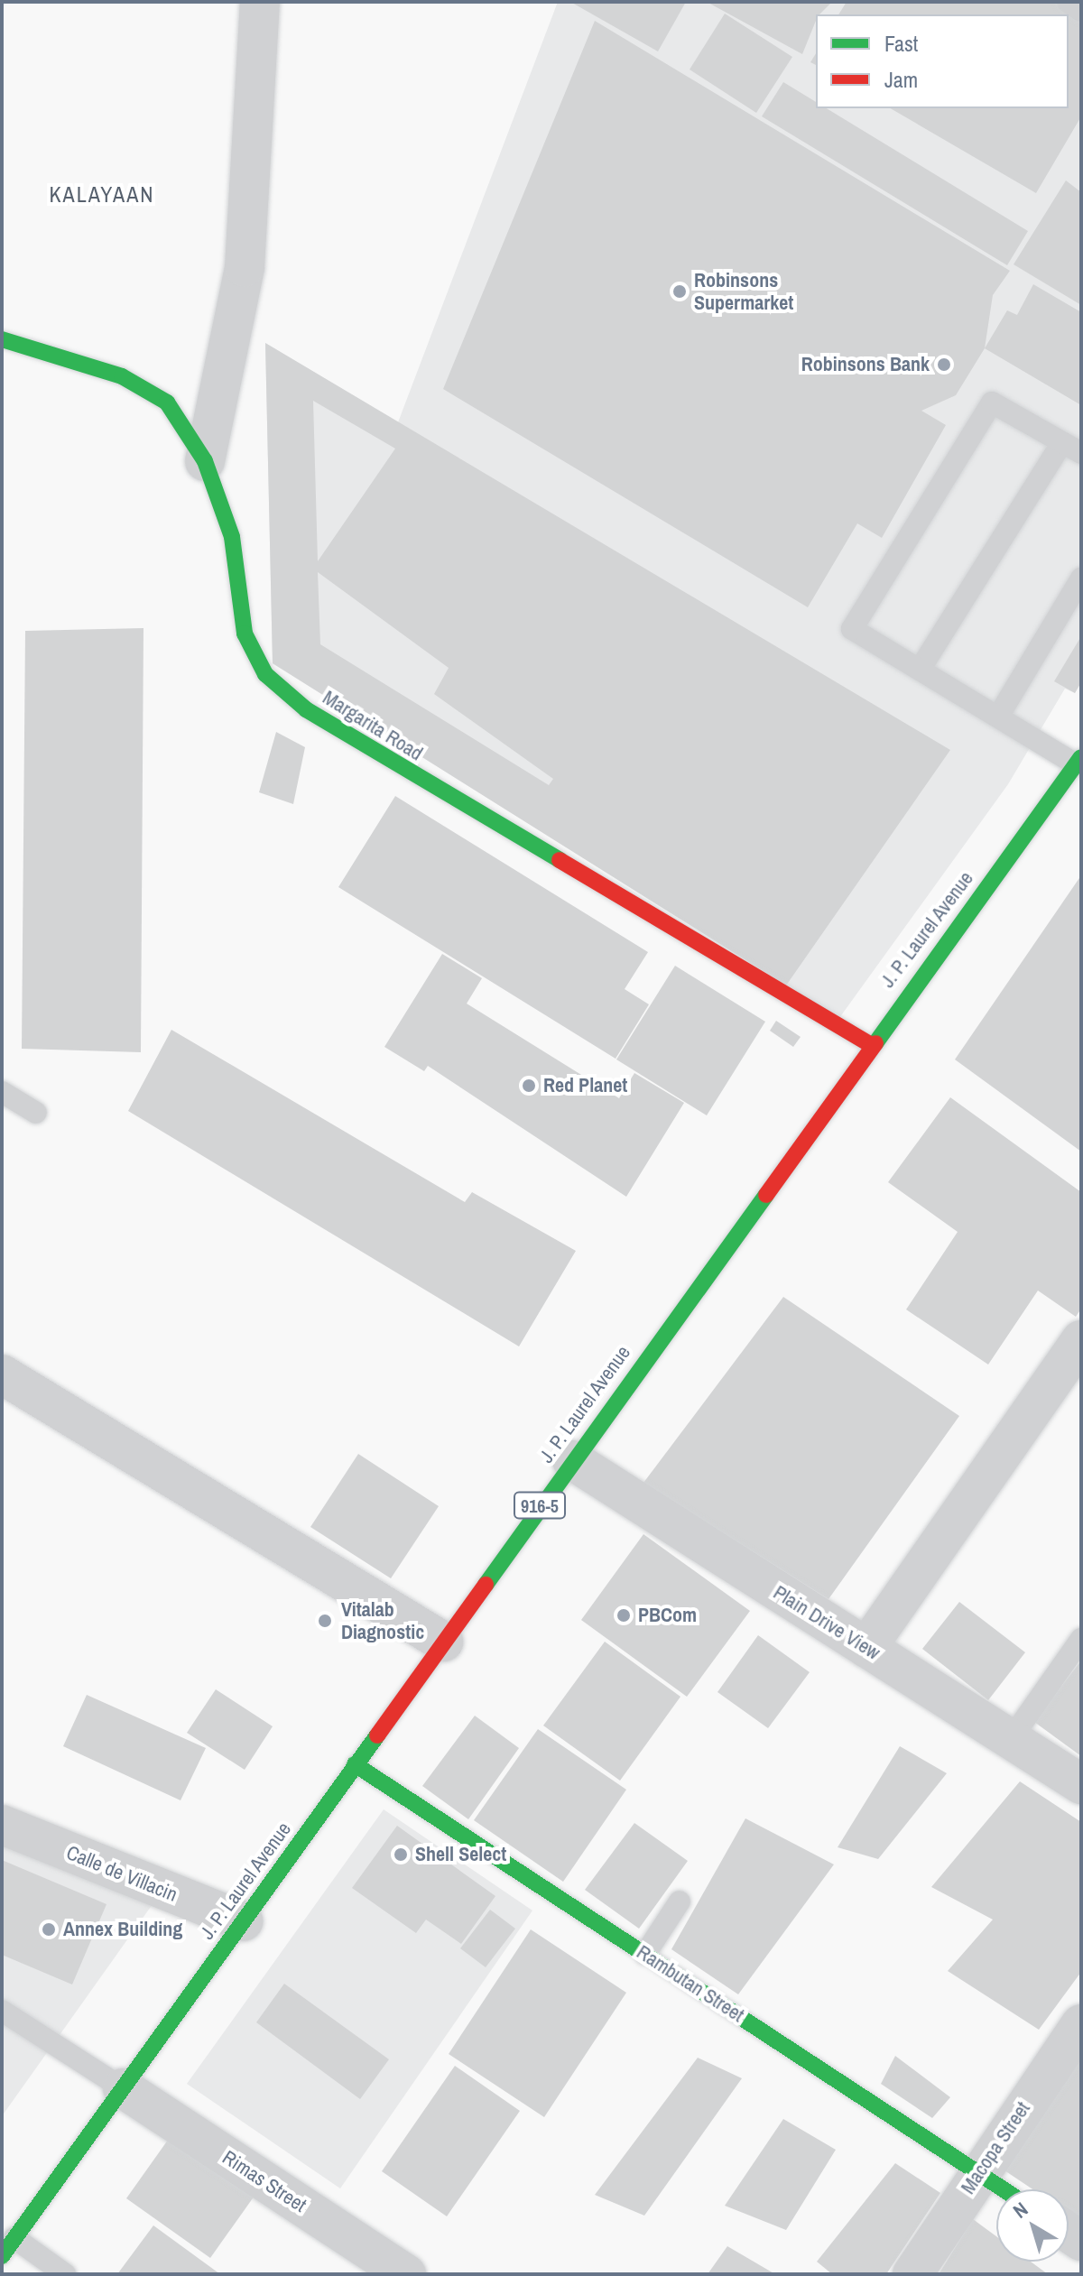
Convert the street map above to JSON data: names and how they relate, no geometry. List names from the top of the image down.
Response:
{
  "streets": {
    "street": [
      "Margarita Road",
      "J. P. Laurel Avenue",
      "916-5",
      "Plain Drive View",
      "Calle de Villacin",
      "Rambutan Street",
      "Macopa Street",
      "Rimas Street"
    ]
  },
  "crossings": [
    ["Margarita Road", "J. P. Laurel Avenue"],
    ["J. P. Laurel Avenue", "Plain Drive View"],
    ["J. P. Laurel Avenue", "Calle de Villacin"],
    ["J. P. Laurel Avenue", "Rambutan Street"],
    ["J. P. Laurel Avenue", "Rimas Street"],
    ["Rambutan Street", "Macopa Street"]
  ],
  "districts": ["KALAYAAN"],
  "places": [
    "Robinsons Supermarket",
    "Robinsons Bank",
    "Red Planet",
    "PBCom",
    "Vitalab Diagnostic",
    "Shell Select",
    "Annex Building"
  ],
  "legend": ["Fast", "Jam"],
  "north": "top left"
}
